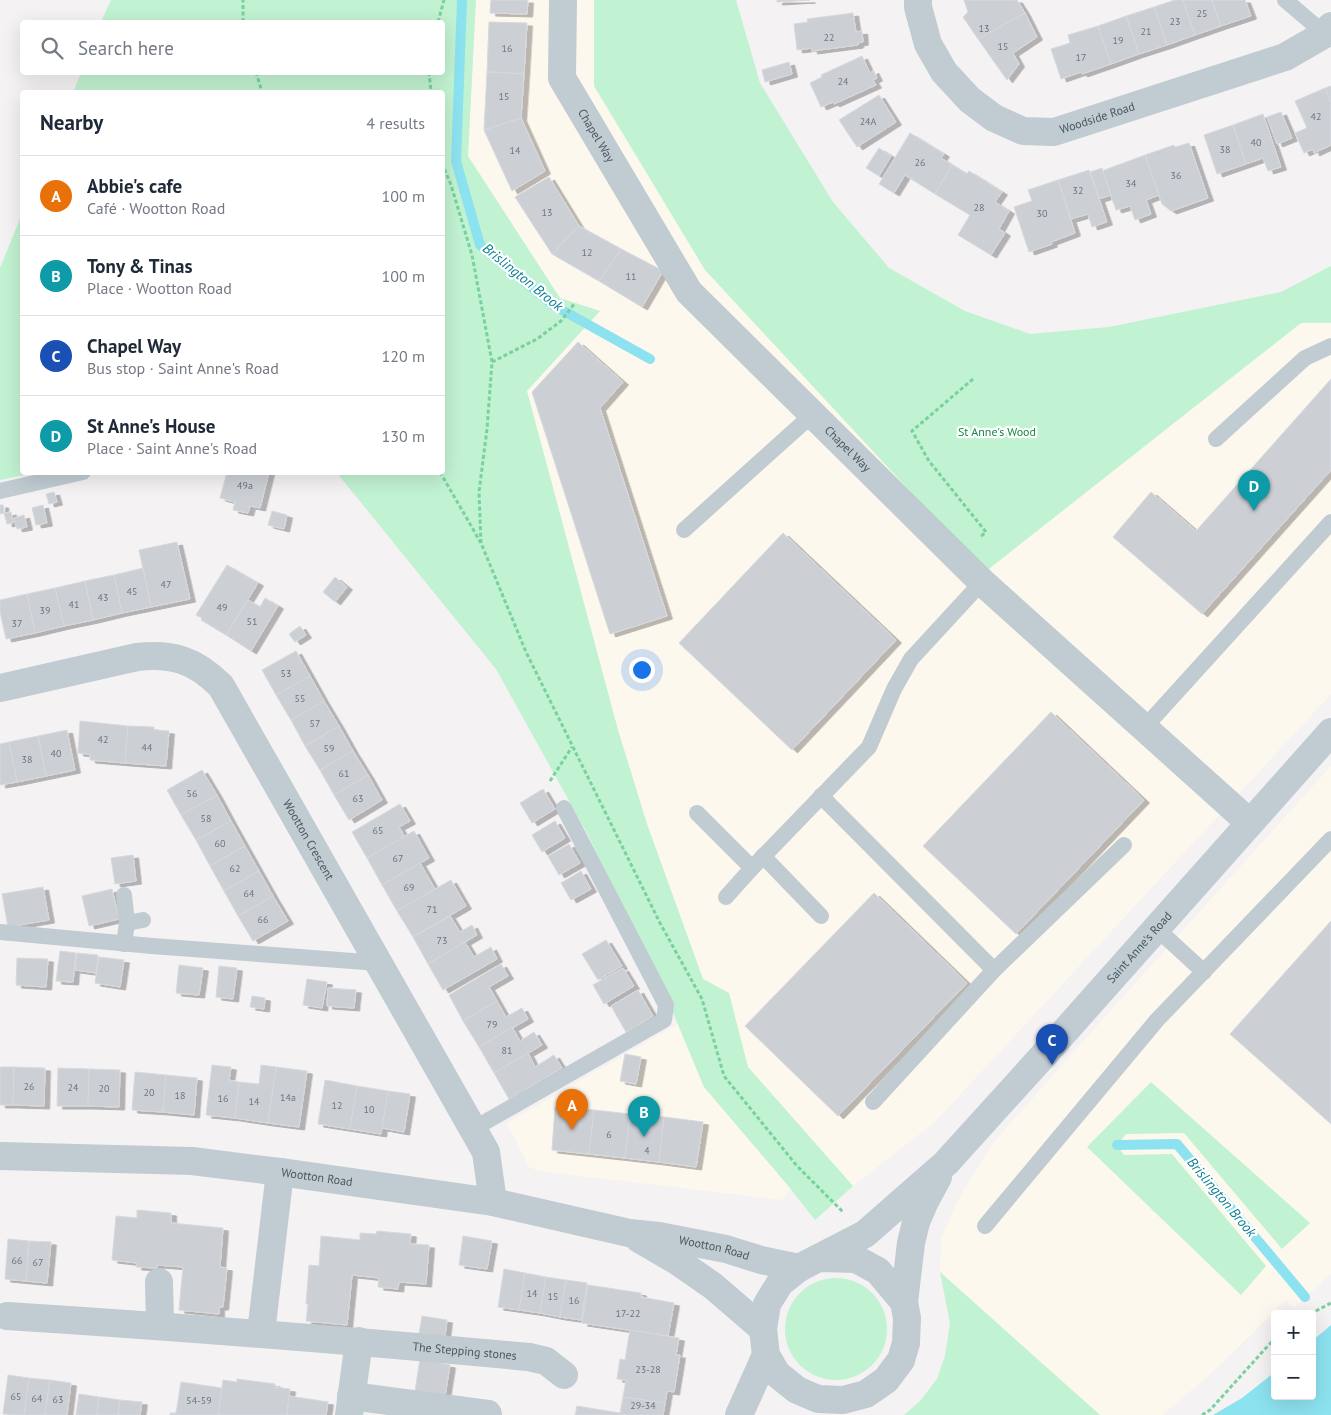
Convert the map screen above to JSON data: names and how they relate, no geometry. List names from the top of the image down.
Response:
{
  "streets": {
    "street": [
      "Woodside Road",
      "Chapel Way",
      "Wootton Crescent",
      "Saint Anne's Road",
      "Wootton Road",
      "The Stepping stones"
    ]
  },
  "crossings": [
    ["Chapel Way", "Saint Anne's Road"],
    ["Wootton Crescent", "Wootton Road"],
    ["Saint Anne's Road", "Wootton Road"]
  ],
  "water": ["Brislington Brook"],
  "parks": ["St Anne's Wood"],
  "house_numbers": [
    "25",
    "23",
    "13",
    "21",
    "22",
    "19",
    "15",
    "16",
    "17",
    "24",
    "15",
    "42",
    "24A",
    "40",
    "38",
    "14",
    "26",
    "36",
    "34",
    "32",
    "28",
    "13",
    "30",
    "12",
    "11",
    "49a",
    "47",
    "45",
    "43",
    "41",
    "49",
    "39",
    "51",
    "37",
    "53",
    "55",
    "57",
    "42",
    "44",
    "59",
    "40",
    "38",
    "61",
    "56",
    "63",
    "58",
    "65",
    "60",
    "67",
    "62",
    "69",
    "64",
    "71",
    "66",
    "73",
    "79",
    "81",
    "26",
    "24",
    "20",
    "20",
    "18",
    "14a",
    "16",
    "14",
    "12",
    "10",
    "6",
    "4",
    "66",
    "67",
    "14",
    "15",
    "16",
    "17-22",
    "23-28",
    "65",
    "64",
    "63",
    "54-59",
    "29-34"
  ],
  "page": {
    "search": "Search here",
    "heading": ["Nearby", "4 results"],
    "list": [
      {
        "mark": "A",
        "name": "Abbie's cafe",
        "note": "Café · Wootton Road",
        "value": "100 m"
      },
      {
        "mark": "B",
        "name": "Tony & Tinas",
        "note": "Place · Wootton Road",
        "value": "100 m"
      },
      {
        "mark": "C",
        "name": "Chapel Way",
        "note": "Bus stop · Saint Anne's Road",
        "value": "120 m"
      },
      {
        "mark": "D",
        "name": "St Anne's House",
        "note": "Place · Saint Anne's Road",
        "value": "130 m"
      }
    ],
    "pins": [
      "D",
      "C",
      "A",
      "B"
    ],
    "map_buttons": ["+", "−"]
  }
}
